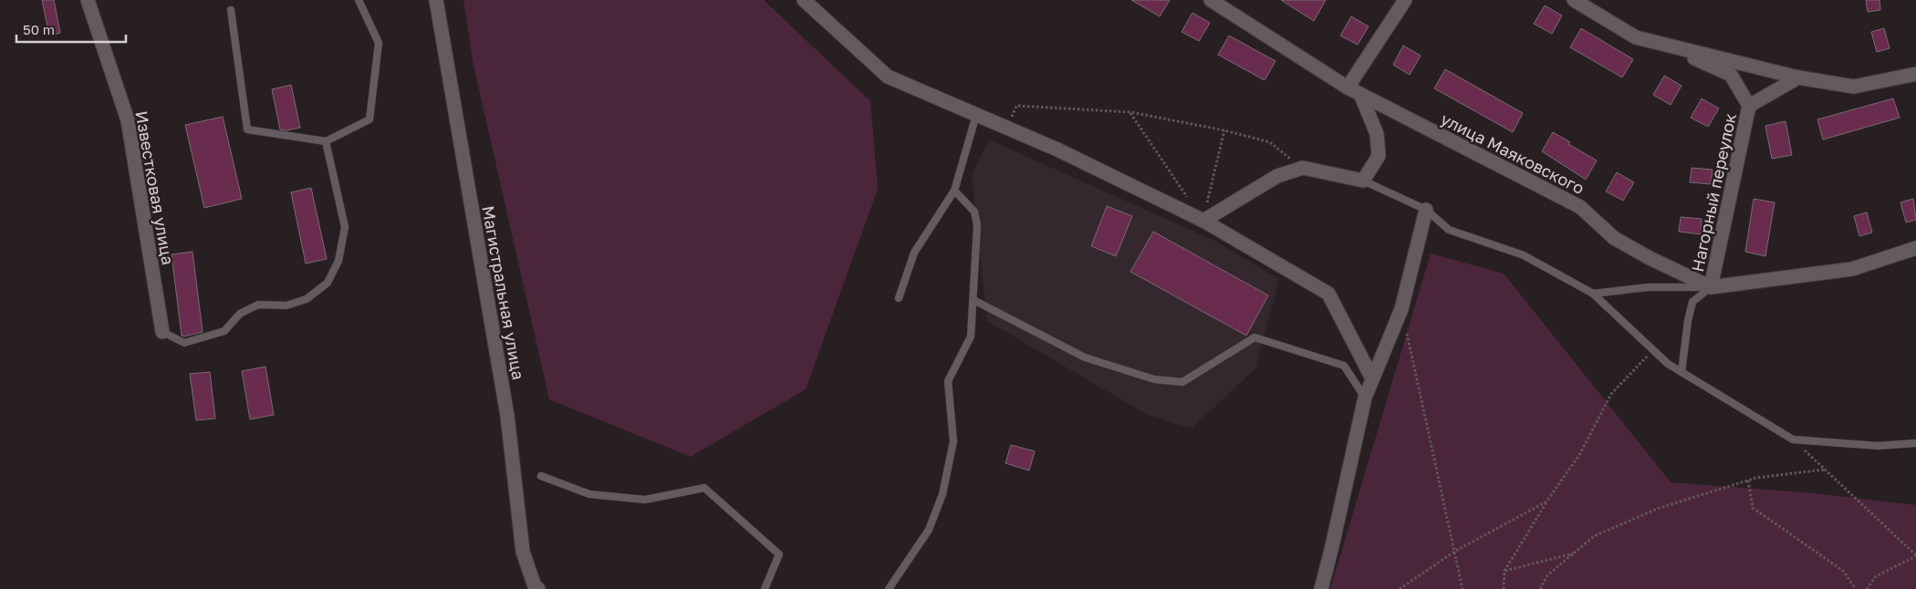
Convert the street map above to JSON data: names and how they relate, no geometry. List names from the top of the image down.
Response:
{
  "streets": {
    "street": [
      "улица Маяковского",
      "Известковая улица",
      "Нагорный переулок",
      "Магистральная улица"
    ]
  },
  "crossings": [
    ["улица Маяковского", "Нагорный переулок"]
  ],
  "scale_bar": "50 m"
}
